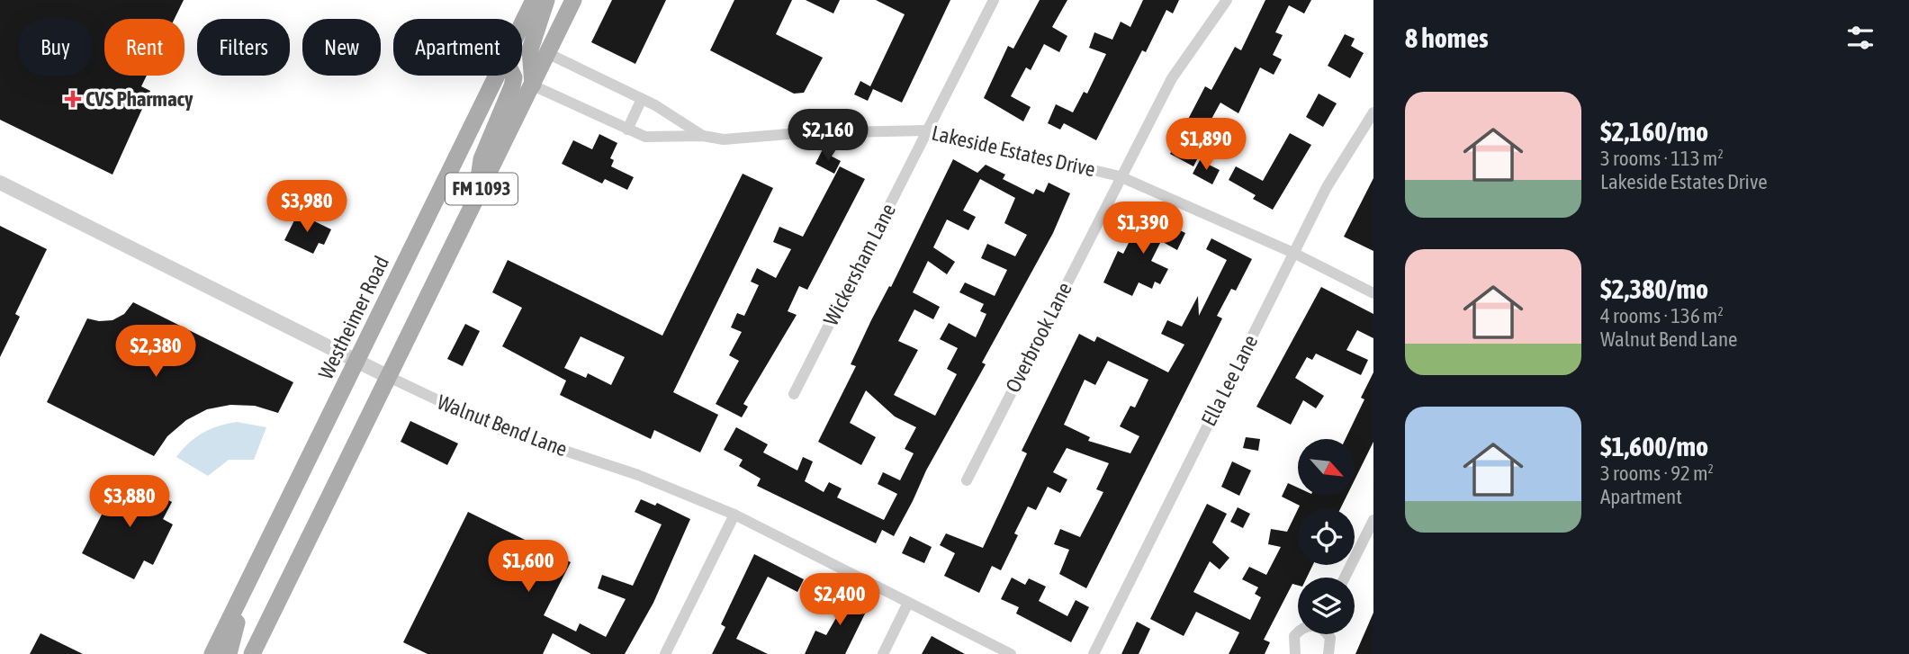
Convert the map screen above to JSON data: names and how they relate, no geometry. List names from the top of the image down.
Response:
{
  "streets": {
    "main road": ["FM 1093", "Westheimer Road"],
    "street": [
      "Lakeside Estates Drive",
      "Wickersham Lane",
      "Overbrook Lane",
      "Ella Lee Lane",
      "Walnut Bend Lane"
    ]
  },
  "crossings": [
    ["Lakeside Estates Drive", "FM 1093"],
    ["Lakeside Estates Drive", "Wickersham Lane"],
    ["Lakeside Estates Drive", "Overbrook Lane"],
    ["Lakeside Estates Drive", "Ella Lee Lane"],
    ["FM 1093", "Walnut Bend Lane"],
    ["Westheimer Road", "Walnut Bend Lane"]
  ],
  "places": {
    "health": ["CVS Pharmacy"]
  },
  "north": "bottom right",
  "page": {
    "heading": "8 homes",
    "chip": [
      "Buy",
      "Rent",
      "Filters",
      "New",
      "Apartment"
    ],
    "list": [
      {
        "name": "$2,160/mo",
        "note": "3 rooms · 113 m² · Lakeside Estates Drive"
      },
      {
        "name": "$2,380/mo",
        "note": "4 rooms · 136 m² · Walnut Bend Lane"
      },
      {
        "name": "$1,600/mo",
        "note": "3 rooms · 92 m² · Apartment"
      }
    ],
    "price": [
      "$2,160",
      "$1,890",
      "$3,980",
      "$1,390",
      "$2,380",
      "$3,880",
      "$1,600",
      "$2,400"
    ]
  }
}
